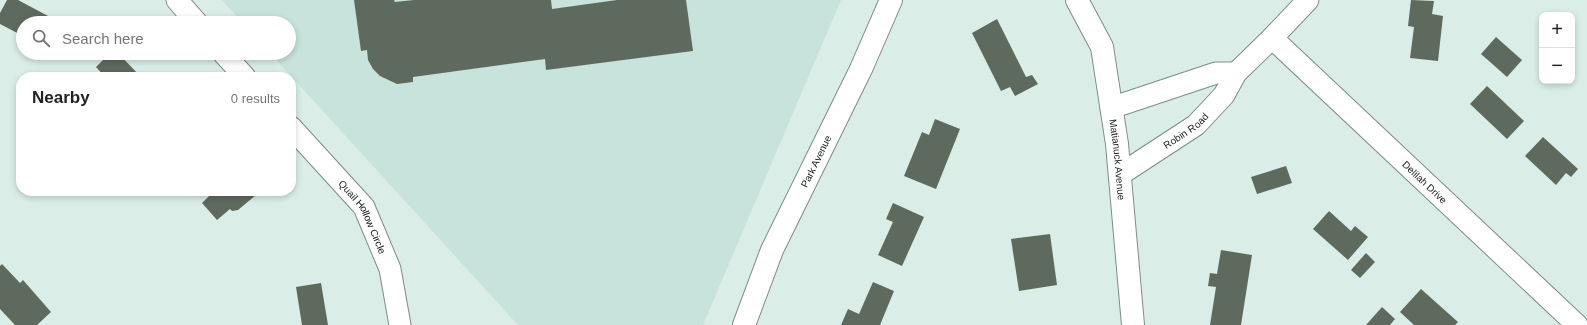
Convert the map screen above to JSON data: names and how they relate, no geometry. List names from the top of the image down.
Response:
{
  "streets": {
    "main road": ["Matianuck Avenue", "Park Avenue"],
    "street": ["Robin Road", "Delilah Drive", "Quail Hollow Circle"]
  },
  "crossings": [
    ["Robin Road", "Matianuck Avenue"],
    ["Robin Road", "Delilah Drive"]
  ],
  "page": {
    "map_buttons": ["+", "−"],
    "search": "Search here",
    "heading": ["Nearby", "0 results"]
  }
}
